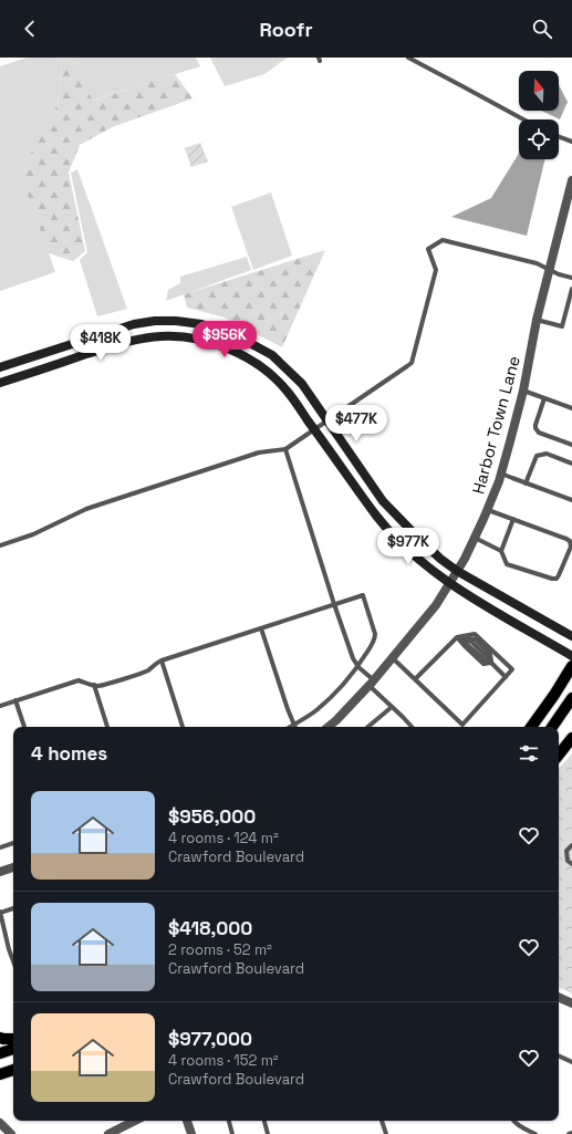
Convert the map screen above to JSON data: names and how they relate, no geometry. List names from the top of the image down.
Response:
{
  "streets": {
    "street": ["Harbor Town Lane"]
  },
  "north": "top",
  "page": {
    "header": "Roofr",
    "price": [
      "$956K",
      "$418K",
      "$477K",
      "$977K"
    ],
    "heading": "4 homes",
    "list": [
      {
        "name": "$956,000",
        "note": "4 rooms · 124 m² · Crawford Boulevard"
      },
      {
        "name": "$418,000",
        "note": "2 rooms · 52 m² · Crawford Boulevard"
      },
      {
        "name": "$977,000",
        "note": "4 rooms · 152 m² · Crawford Boulevard"
      }
    ]
  }
}
